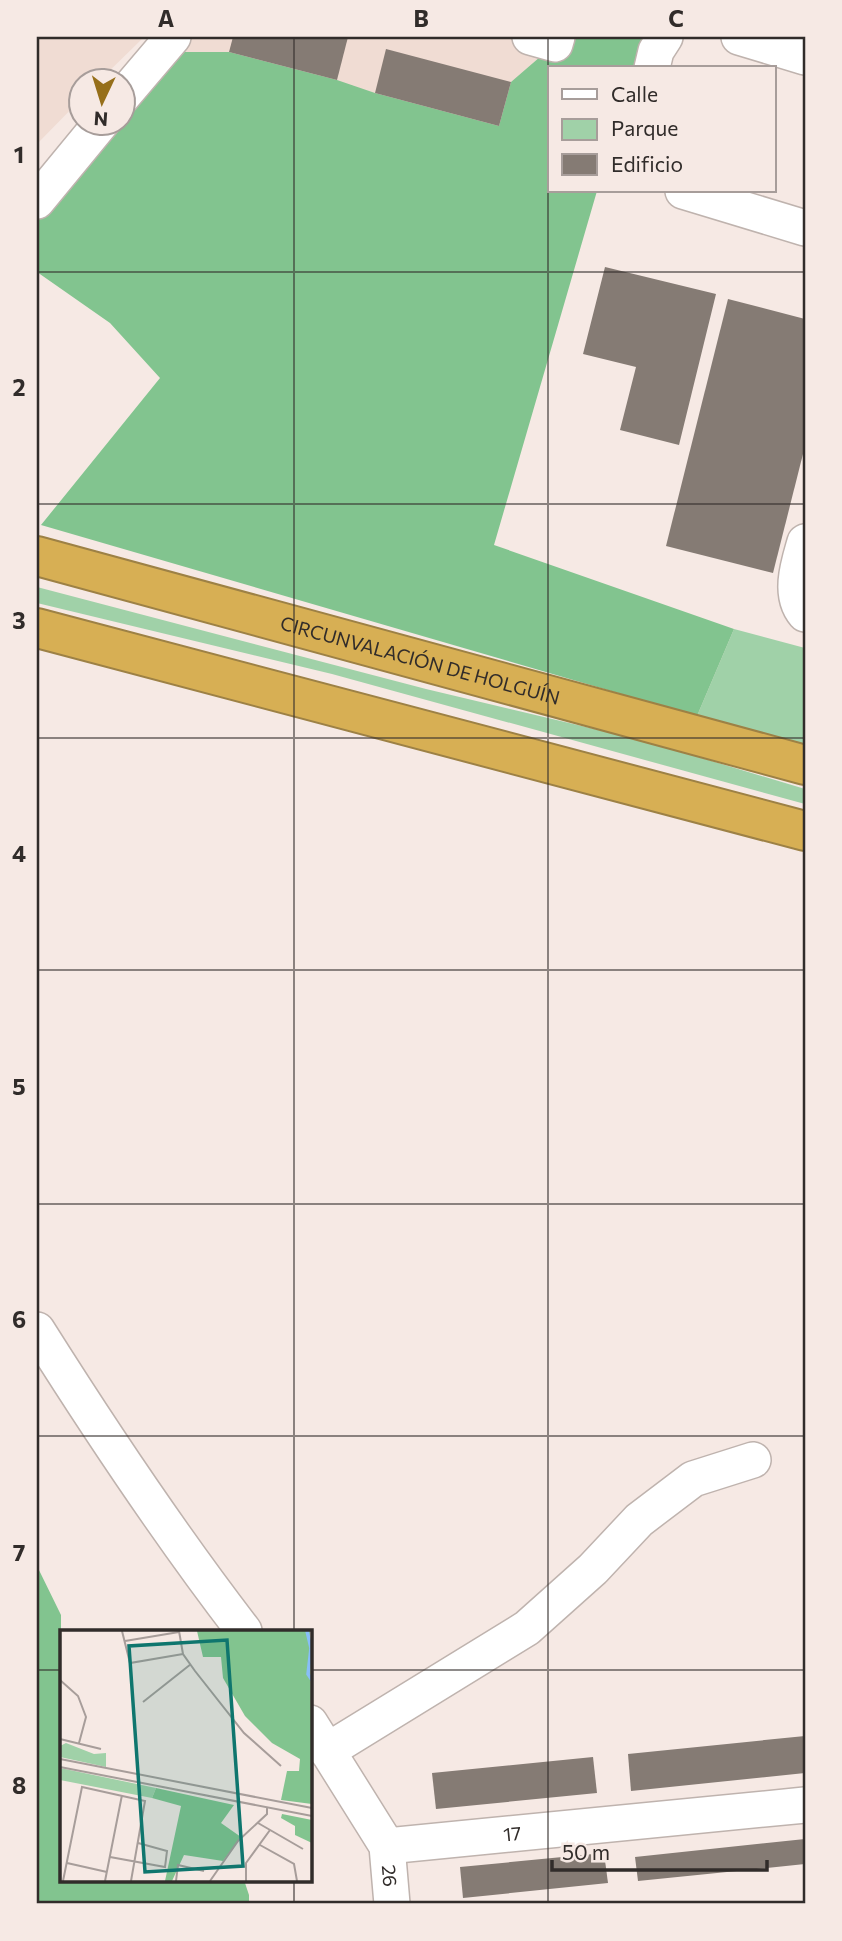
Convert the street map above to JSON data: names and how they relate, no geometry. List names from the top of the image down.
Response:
{
  "streets": {
    "highway": ["CIRCUNVALACIÓN DE HOLGUÍN"],
    "street": ["17", "26"]
  },
  "crossings": [
    ["17", "26"]
  ],
  "legend": ["Calle", "Parque", "Edificio"],
  "scale_bar": "50 m",
  "north": "bottom",
  "grid": {
    "columns": ["A", "B", "C"],
    "rows": [
      "1",
      "2",
      "3",
      "4",
      "5",
      "6",
      "7",
      "8"
    ]
  }
}
